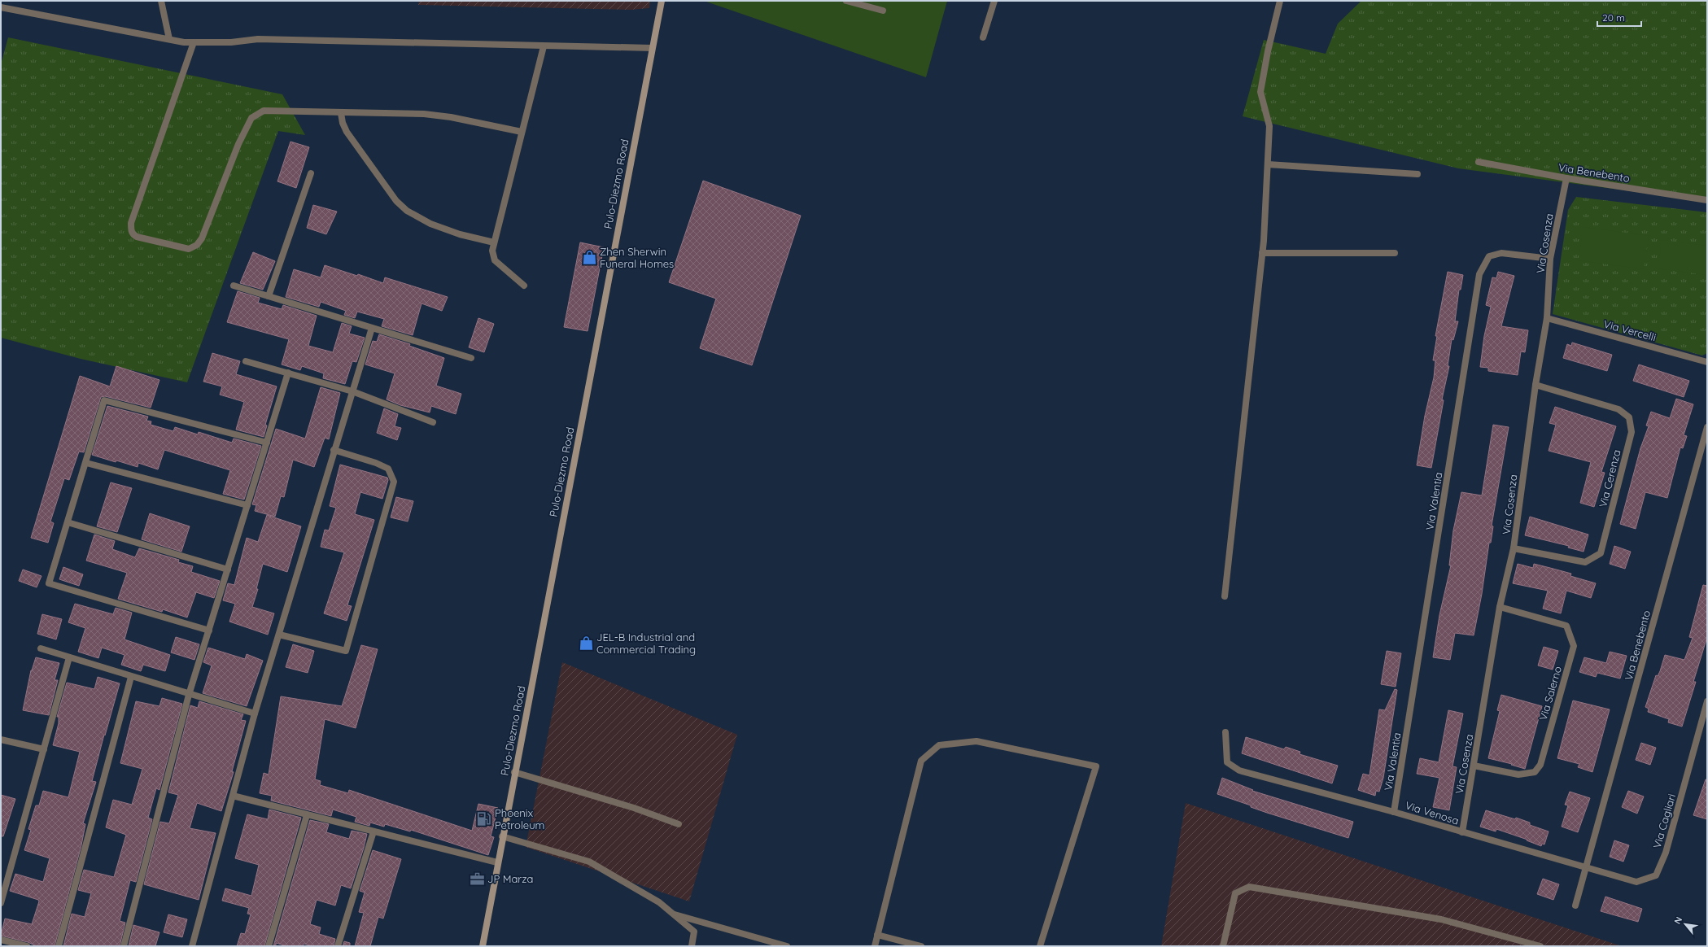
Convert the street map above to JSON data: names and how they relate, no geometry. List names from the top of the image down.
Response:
{
  "streets": {
    "main road": ["Pulo-Diezmo Road"],
    "street": [
      "Via Benebento",
      "Via Cosenza",
      "Via Vercelli",
      "Via Cerenza",
      "Via Valentia",
      "Via Salerno",
      "Via Venosa",
      "Via Cagliari"
    ]
  },
  "crossings": [
    ["Via Benebento", "Via Cosenza"],
    ["Via Benebento", "Via Venosa"],
    ["Via Benebento", "Via Cagliari"],
    ["Via Cosenza", "Via Vercelli"],
    ["Via Cosenza", "Via Cerenza"],
    ["Via Cosenza", "Via Valentia"],
    ["Via Cosenza", "Via Salerno"],
    ["Via Cosenza", "Via Venosa"],
    ["Via Valentia", "Via Venosa"],
    ["Via Venosa", "Via Cagliari"]
  ],
  "places": {
    "shop": ["Zhen Sherwin Funeral Homes", "JEL-B Industrial and Commercial Trading"],
    "fuel station": ["Phoenix Petroleum"],
    "office": ["JP Marza"]
  },
  "scale_bar": "20 m",
  "north": "top left"
}
